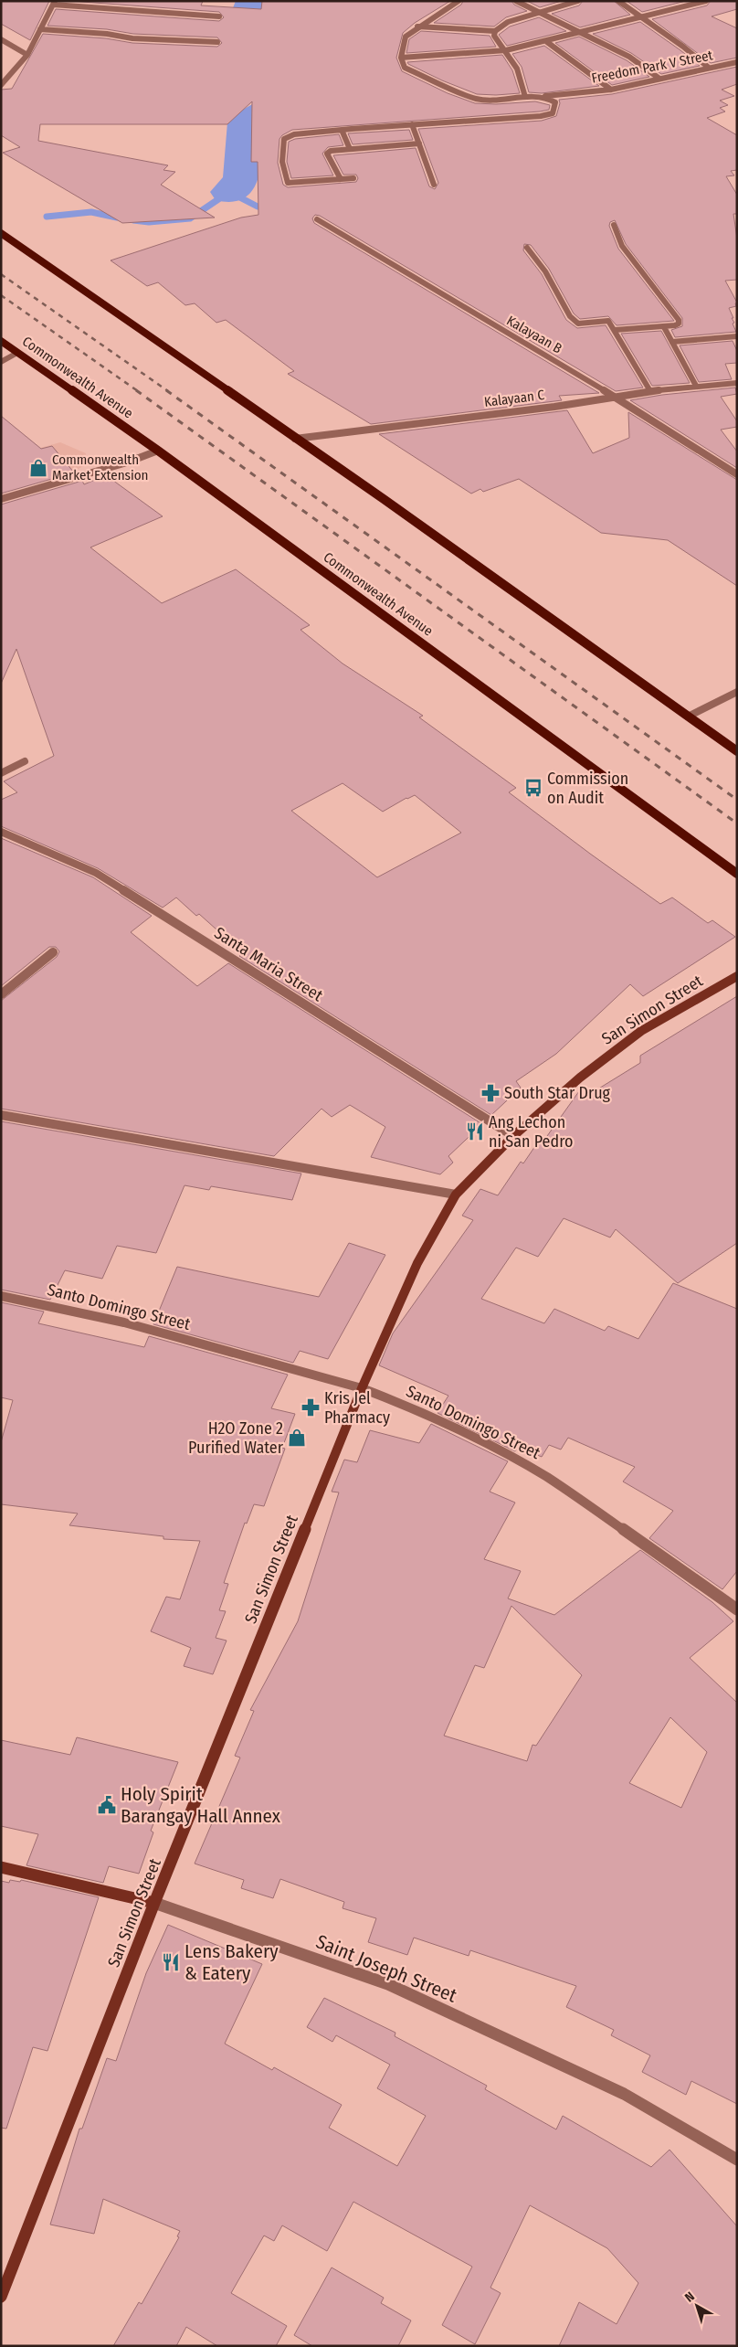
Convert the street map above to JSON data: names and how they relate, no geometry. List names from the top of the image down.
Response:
{
  "streets": {
    "main road": ["Commonwealth Avenue", "San Simon Street", "Saint Joseph Street"],
    "street": [
      "Freedom Park V Street",
      "Kalayaan B",
      "Kalayaan C",
      "Santa Maria Street",
      "Santo Domingo Street"
    ]
  },
  "crossings": [
    ["Kalayaan B", "Kalayaan C"],
    ["Santa Maria Street", "San Simon Street"],
    ["San Simon Street", "Santo Domingo Street"],
    ["San Simon Street", "Saint Joseph Street"]
  ],
  "places": {
    "shop": ["Commonwealth Market Extension", "H2O Zone 2 Purified Water"],
    "bus stop": ["Commission on Audit"],
    "pharmacy": ["South Star Drug", "Kris Jel Pharmacy"],
    "restaurant": ["Ang Lechon ni San Pedro", "Lens Bakery & Eatery"],
    "public building": ["Holy Spirit Barangay Hall Annex"]
  },
  "north": "top left"
}
